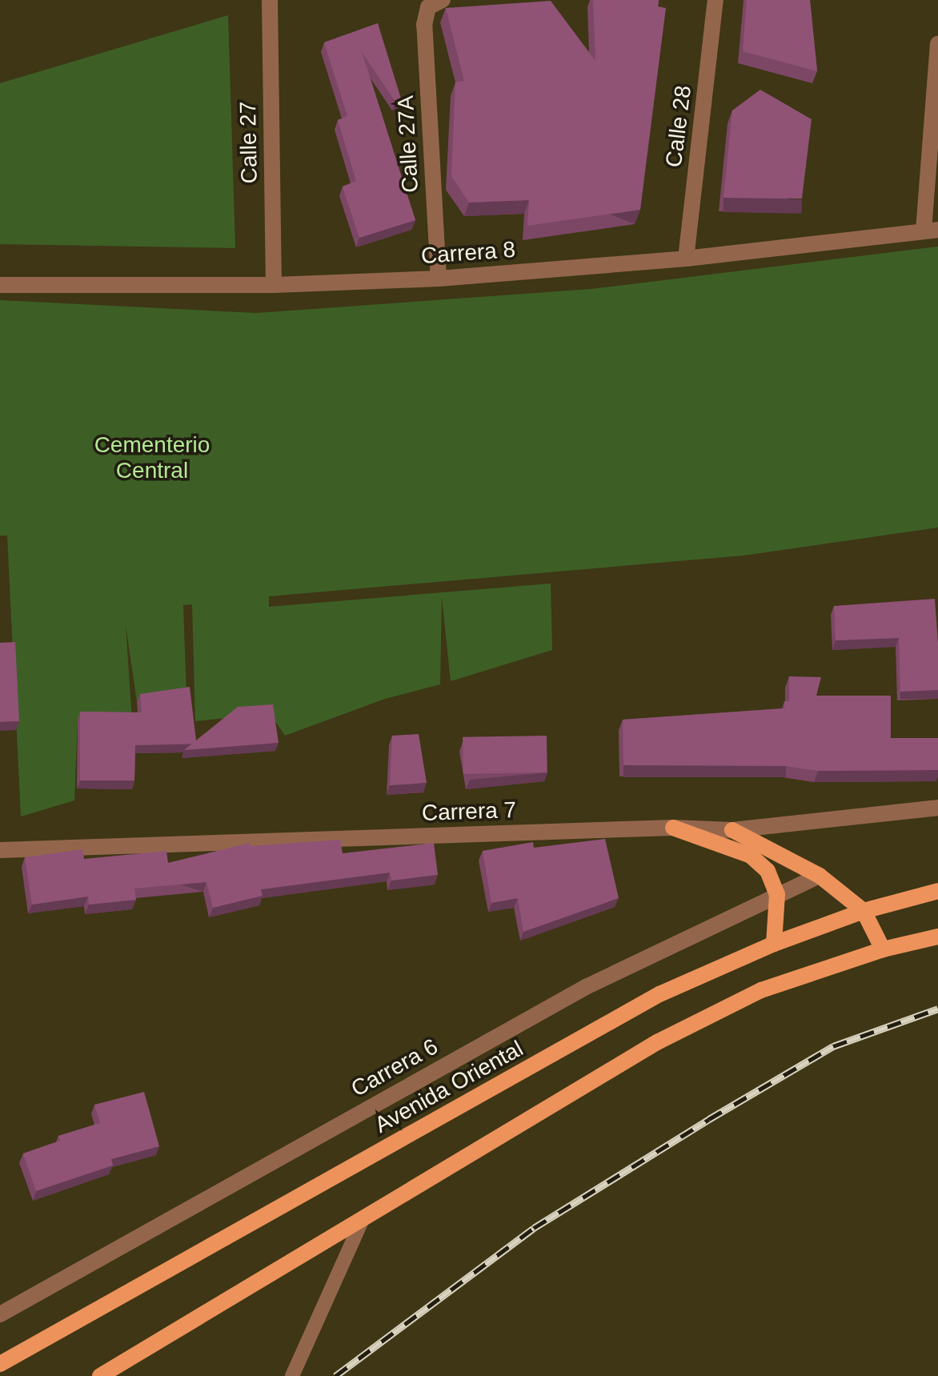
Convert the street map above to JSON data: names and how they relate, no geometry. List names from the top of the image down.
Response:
{
  "streets": {
    "main road": ["Avenida Oriental"],
    "street": [
      "Calle 28",
      "Calle 27",
      "Calle 27A",
      "Carrera 8",
      "Carrera 7",
      "Carrera 6"
    ]
  },
  "crossings": [
    ["Calle 28", "Carrera 8"],
    ["Calle 27", "Carrera 8"],
    ["Calle 27A", "Carrera 8"]
  ],
  "parks": ["Cementerio Central"]
}
